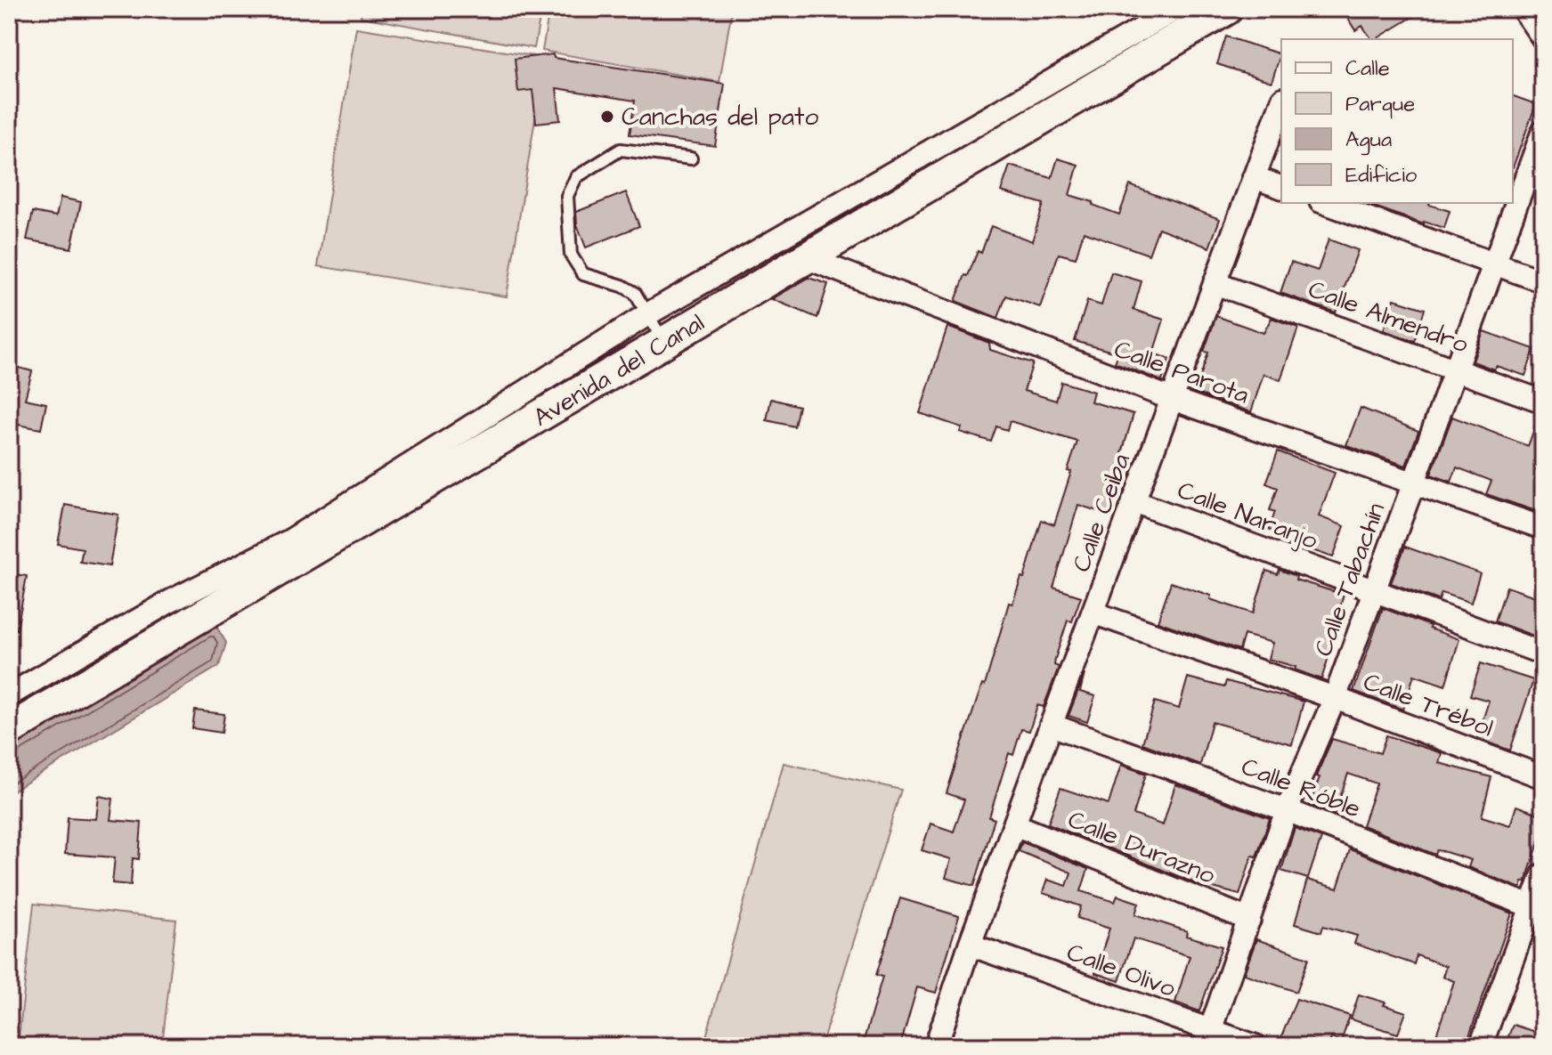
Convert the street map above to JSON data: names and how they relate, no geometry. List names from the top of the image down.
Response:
{
  "streets": {
    "street": [
      "Calle Almendro",
      "Avenida del Canal",
      "Calle Parota",
      "Calle Ceiba",
      "Calle Naranjo",
      "Calle Tabachín",
      "Calle Trébol",
      "Calle Róble",
      "Calle Durazno",
      "Calle Olivo"
    ]
  },
  "crossings": [
    ["Calle Almendro", "Calle Ceiba"],
    ["Calle Almendro", "Calle Tabachín"],
    ["Avenida del Canal", "Calle Parota"],
    ["Calle Parota", "Calle Ceiba"],
    ["Calle Parota", "Calle Tabachín"],
    ["Calle Ceiba", "Calle Naranjo"],
    ["Calle Ceiba", "Calle Trébol"],
    ["Calle Ceiba", "Calle Róble"],
    ["Calle Ceiba", "Calle Durazno"],
    ["Calle Ceiba", "Calle Olivo"],
    ["Calle Naranjo", "Calle Tabachín"],
    ["Calle Tabachín", "Calle Trébol"],
    ["Calle Tabachín", "Calle Róble"],
    ["Calle Tabachín", "Calle Durazno"],
    ["Calle Tabachín", "Calle Olivo"]
  ],
  "places": ["Canchas del pato"],
  "legend": [
    "Calle",
    "Parque",
    "Agua",
    "Edificio"
  ]
}
